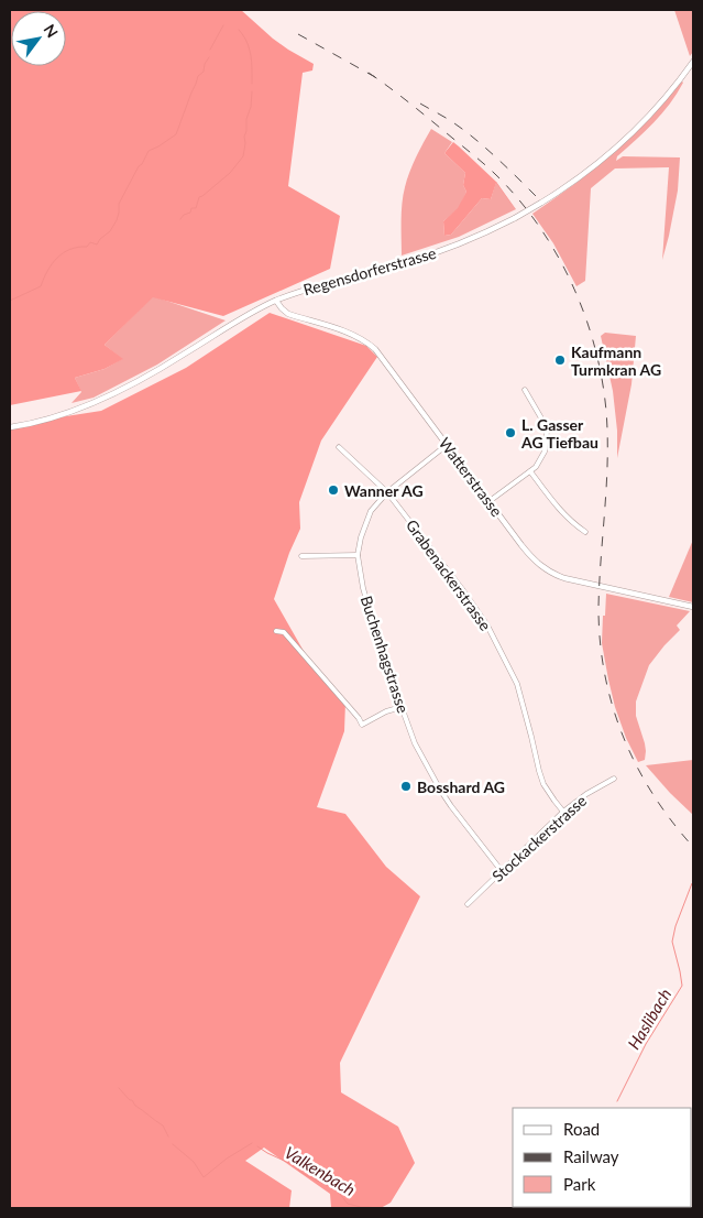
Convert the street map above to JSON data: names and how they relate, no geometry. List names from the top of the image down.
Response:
{
  "streets": {
    "street": [
      "Regensdorferstrasse",
      "Watterstrasse",
      "Grabenackerstrasse",
      "Buchenhagstrasse",
      "Stockackerstrasse"
    ]
  },
  "crossings": [
    ["Regensdorferstrasse", "Watterstrasse"],
    ["Watterstrasse", "Buchenhagstrasse"],
    ["Grabenackerstrasse", "Buchenhagstrasse"],
    ["Grabenackerstrasse", "Stockackerstrasse"],
    ["Buchenhagstrasse", "Stockackerstrasse"]
  ],
  "water": ["Haslibach", "Valkenbach"],
  "places": [
    "Kaufmann Turmkran AG",
    "L. Gasser AG Tiefbau",
    "Wanner AG",
    "Bosshard AG"
  ],
  "legend": ["Road", "Railway", "Park"],
  "north": "top right"
}
